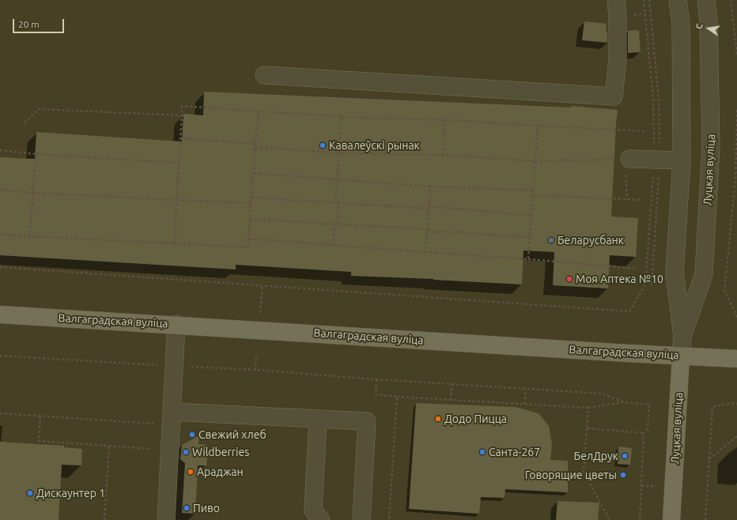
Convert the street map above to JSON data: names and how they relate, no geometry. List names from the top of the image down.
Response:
{
  "streets": {
    "main road": ["Луцкая вуліца", "Валгаградская вуліца"]
  },
  "crossings": [
    ["Луцкая вуліца", "Валгаградская вуліца"]
  ],
  "places": [
    "Кавалеўскі рынак",
    "Беларусбанк",
    "Моя Аптека №10",
    "Додо Пицца",
    "Свежий хлеб",
    "Wildberries",
    "Санта-267",
    "БелДрук",
    "Араджан",
    "Говорящие цветы",
    "Дискаунтер 1",
    "Пиво"
  ],
  "scale_bar": "20 m",
  "north": "left"
}
